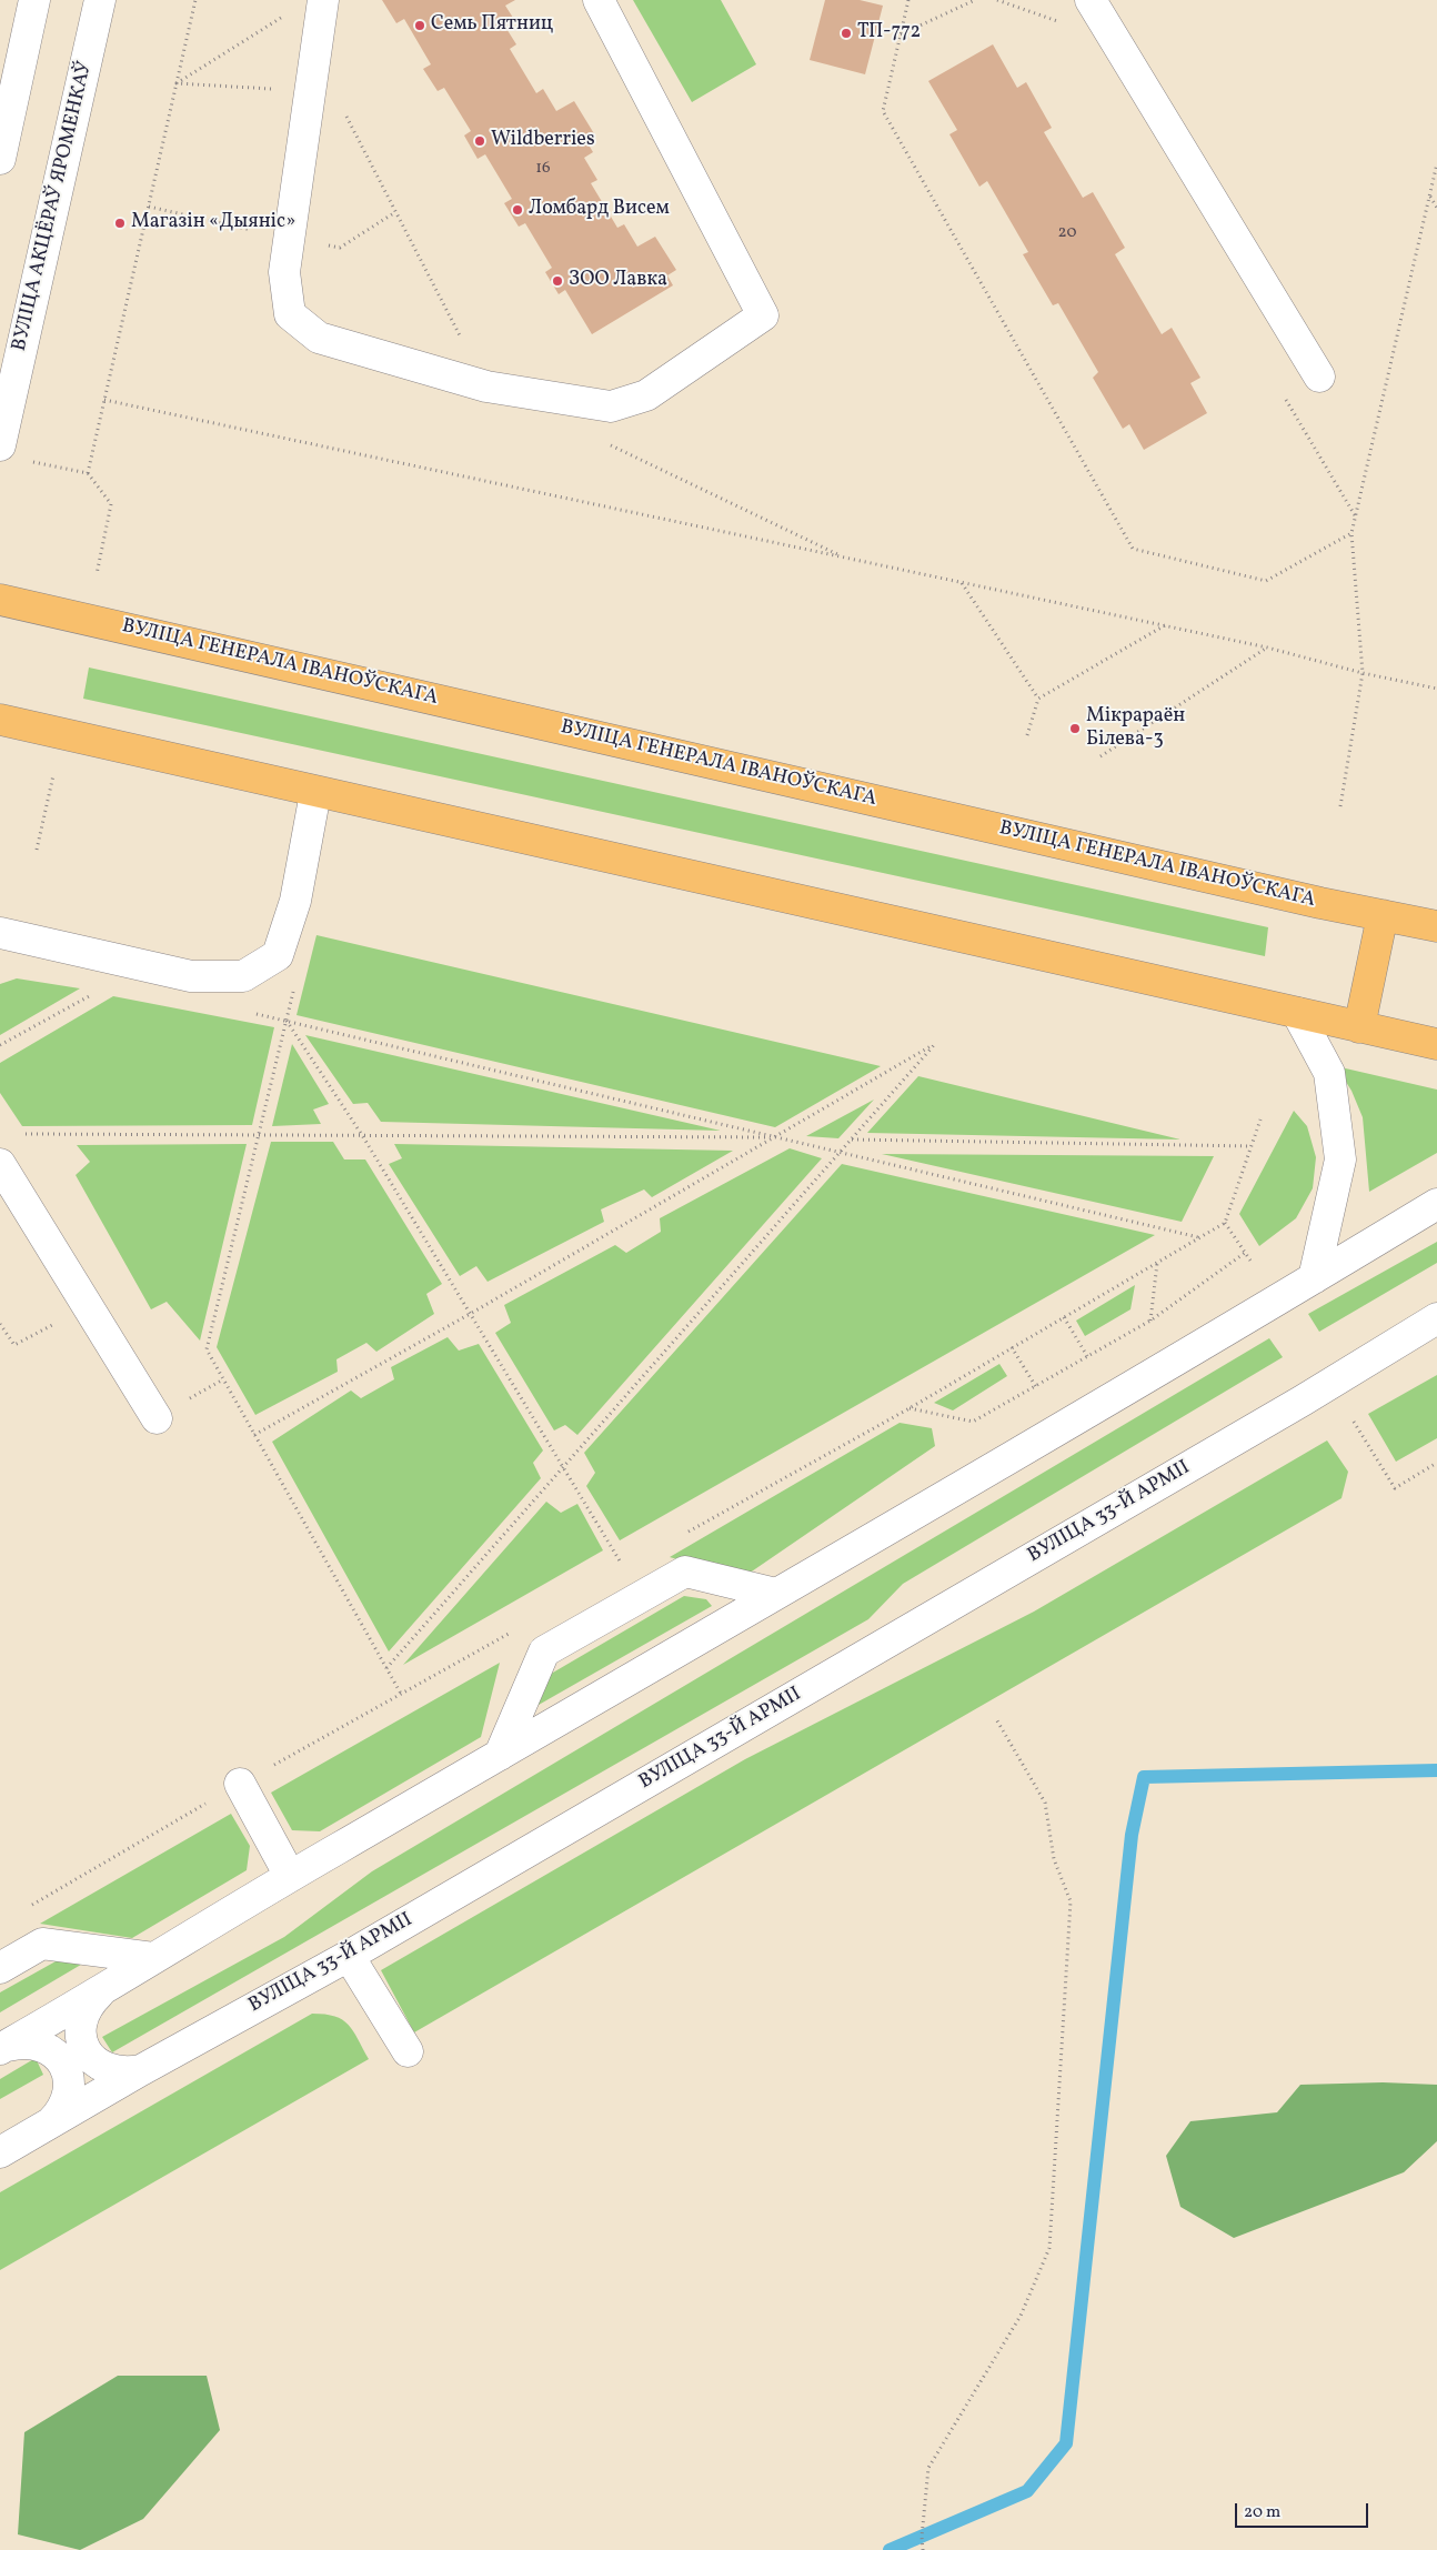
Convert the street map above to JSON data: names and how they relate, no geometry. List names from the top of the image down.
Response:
{
  "streets": {
    "main road": ["ВУЛІЦА ГЕНЕРАЛА ІВАНОЎСКАГА"],
    "street": ["ВУЛІЦА АКЦЁРАЎ ЯРОМЕНКАЎ", "ВУЛІЦА 33-Й АРМІІ"]
  },
  "places": [
    "Семь Пятниц",
    "ТП-772",
    "Wildberries",
    "Ломбард Висем",
    "Магазін «Дыяніс»",
    "ЗОО Лавка",
    "Мікрараён Білева-3"
  ],
  "house_numbers": ["16", "20"],
  "scale_bar": "20 m"
}
